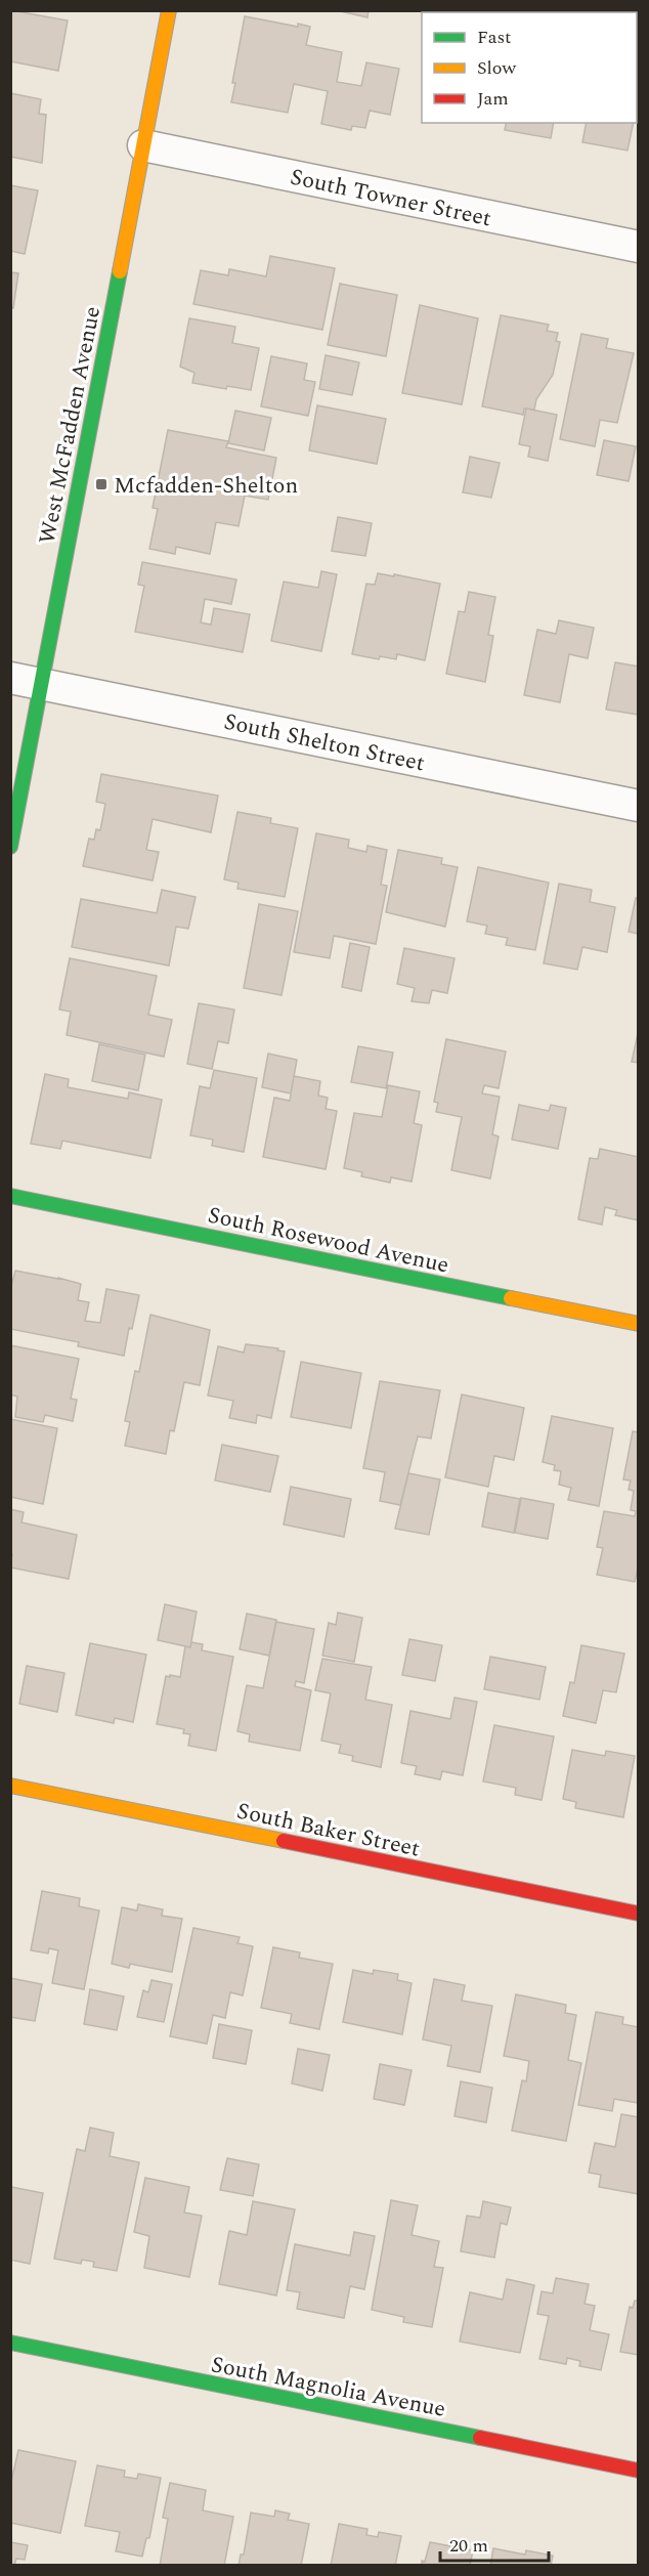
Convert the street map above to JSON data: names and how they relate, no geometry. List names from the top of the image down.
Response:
{
  "streets": {
    "street": [
      "South Towner Street",
      "West McFadden Avenue",
      "South Shelton Street",
      "South Rosewood Avenue",
      "South Baker Street",
      "South Magnolia Avenue"
    ]
  },
  "crossings": [
    ["South Towner Street", "West McFadden Avenue"],
    ["West McFadden Avenue", "South Shelton Street"]
  ],
  "places": {
    "transit": ["Mcfadden-Shelton"]
  },
  "legend": ["Fast", "Slow", "Jam"],
  "scale_bar": "20 m"
}
